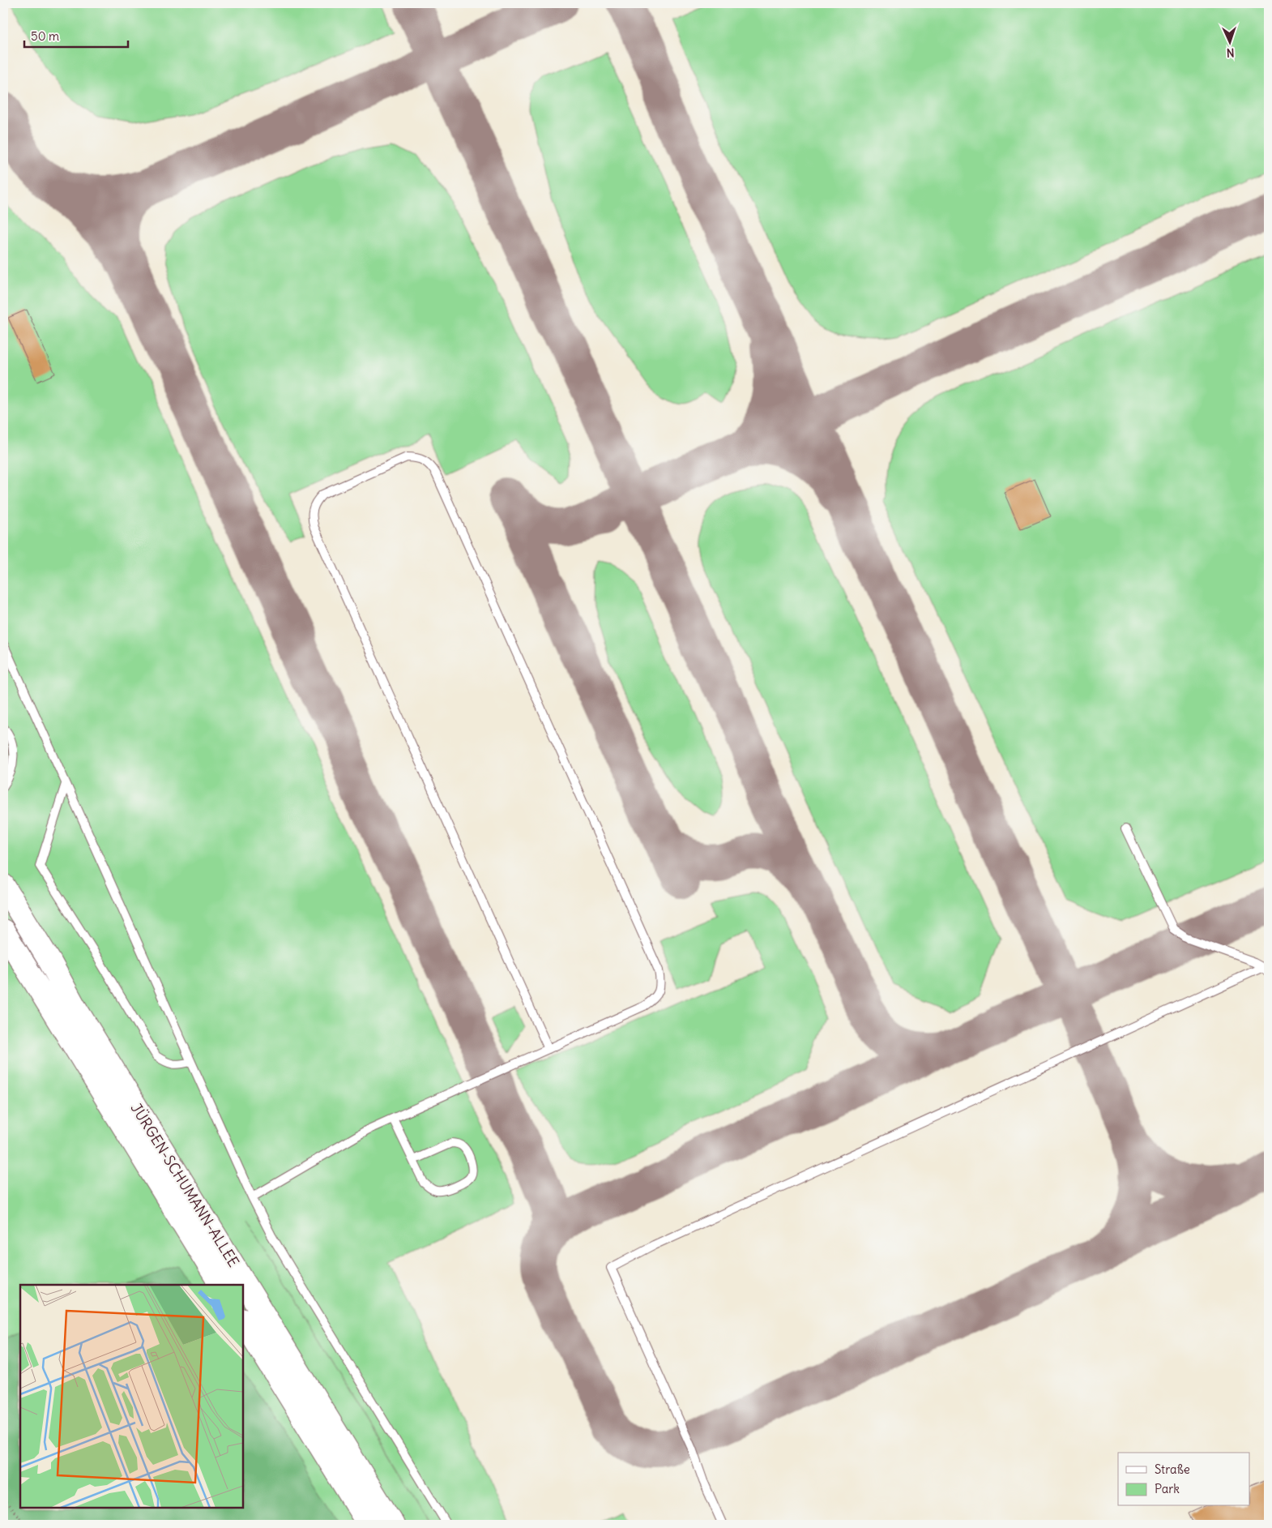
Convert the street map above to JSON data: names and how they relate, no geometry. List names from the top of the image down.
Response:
{
  "streets": {
    "street": ["JÜRGEN-SCHUMANN-ALLEE"]
  },
  "legend": ["Straße", "Park"],
  "scale_bar": "50 m",
  "north": "bottom"
}
